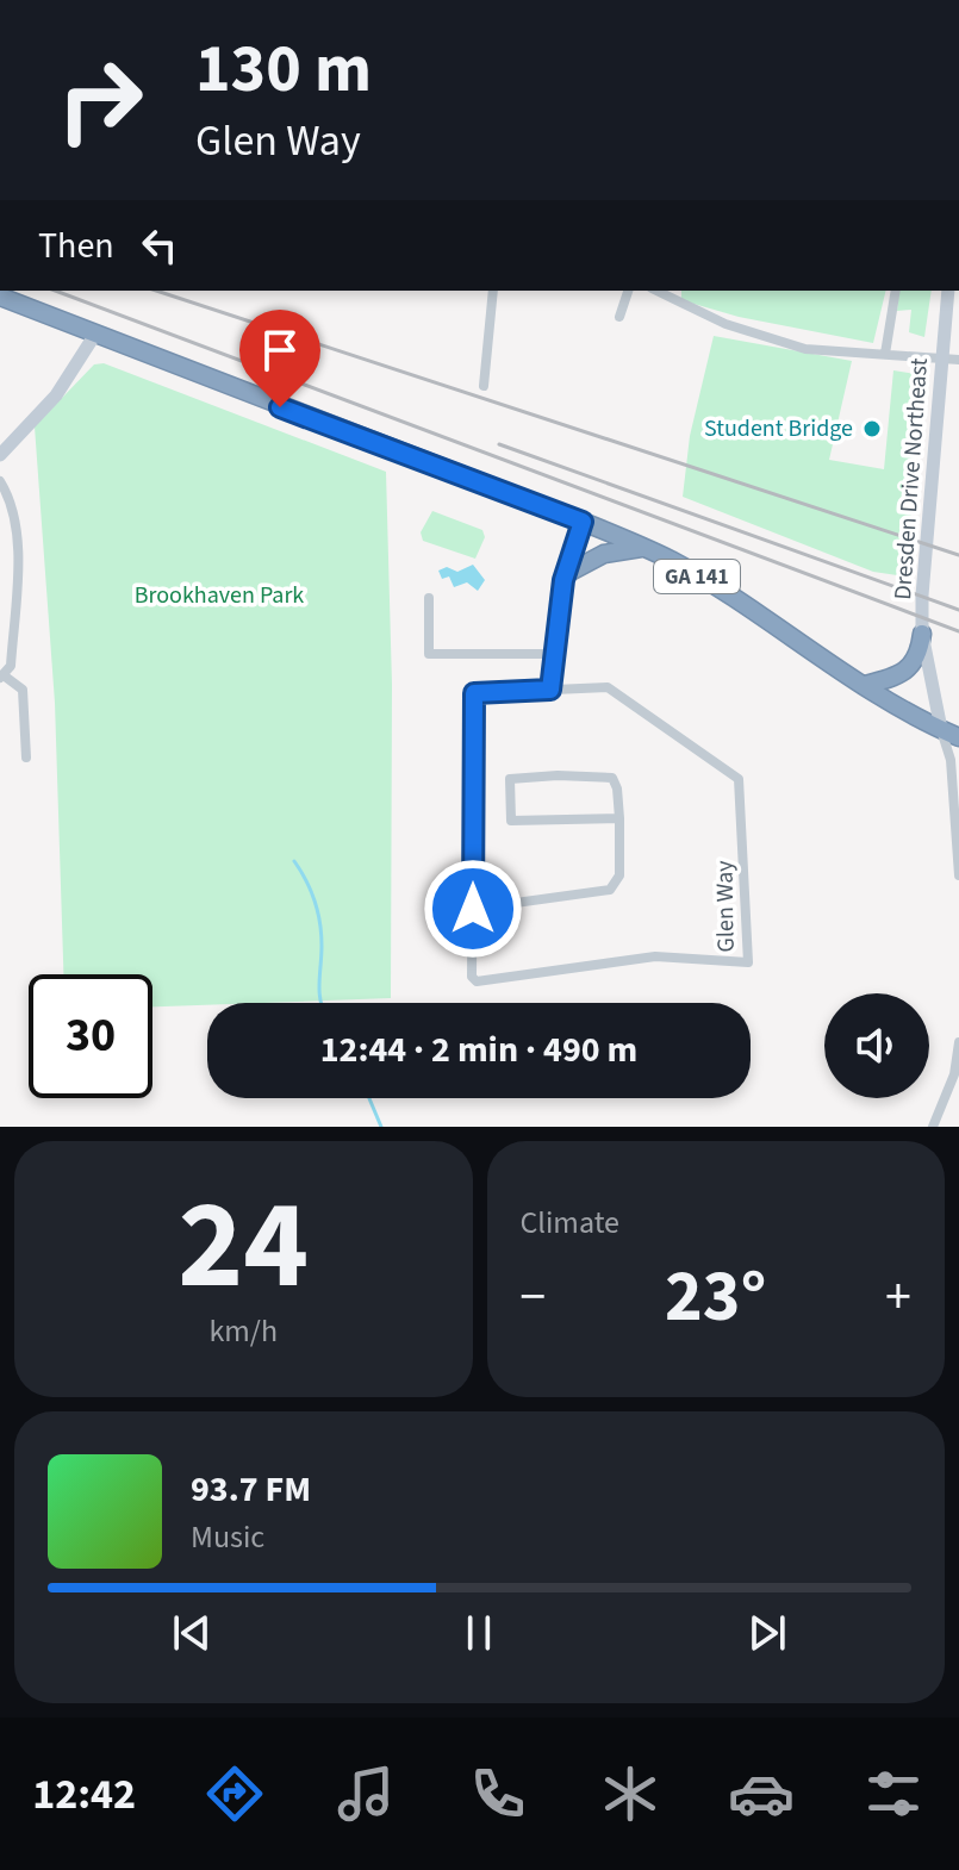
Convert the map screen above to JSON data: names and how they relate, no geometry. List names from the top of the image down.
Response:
{
  "streets": {
    "highway": ["GA 141"],
    "street": ["Dresden Drive Northeast", "Glen Way"]
  },
  "crossings": [
    ["Dresden Drive Northeast", "GA 141"]
  ],
  "parks": ["Brookhaven Park"],
  "places": ["Student Bridge"],
  "page": {
    "turn": ["130 m", "Glen Way"],
    "then": "Then",
    "limit": "30",
    "trip": "12:44 · 2 min · 490 m",
    "tile": [
      ["24", "km/h"],
      "Climate"
    ],
    "heat": ["−", "23°", "+"],
    "song": ["93.7 FM", "Music"],
    "tabs": "12:42"
  }
}
